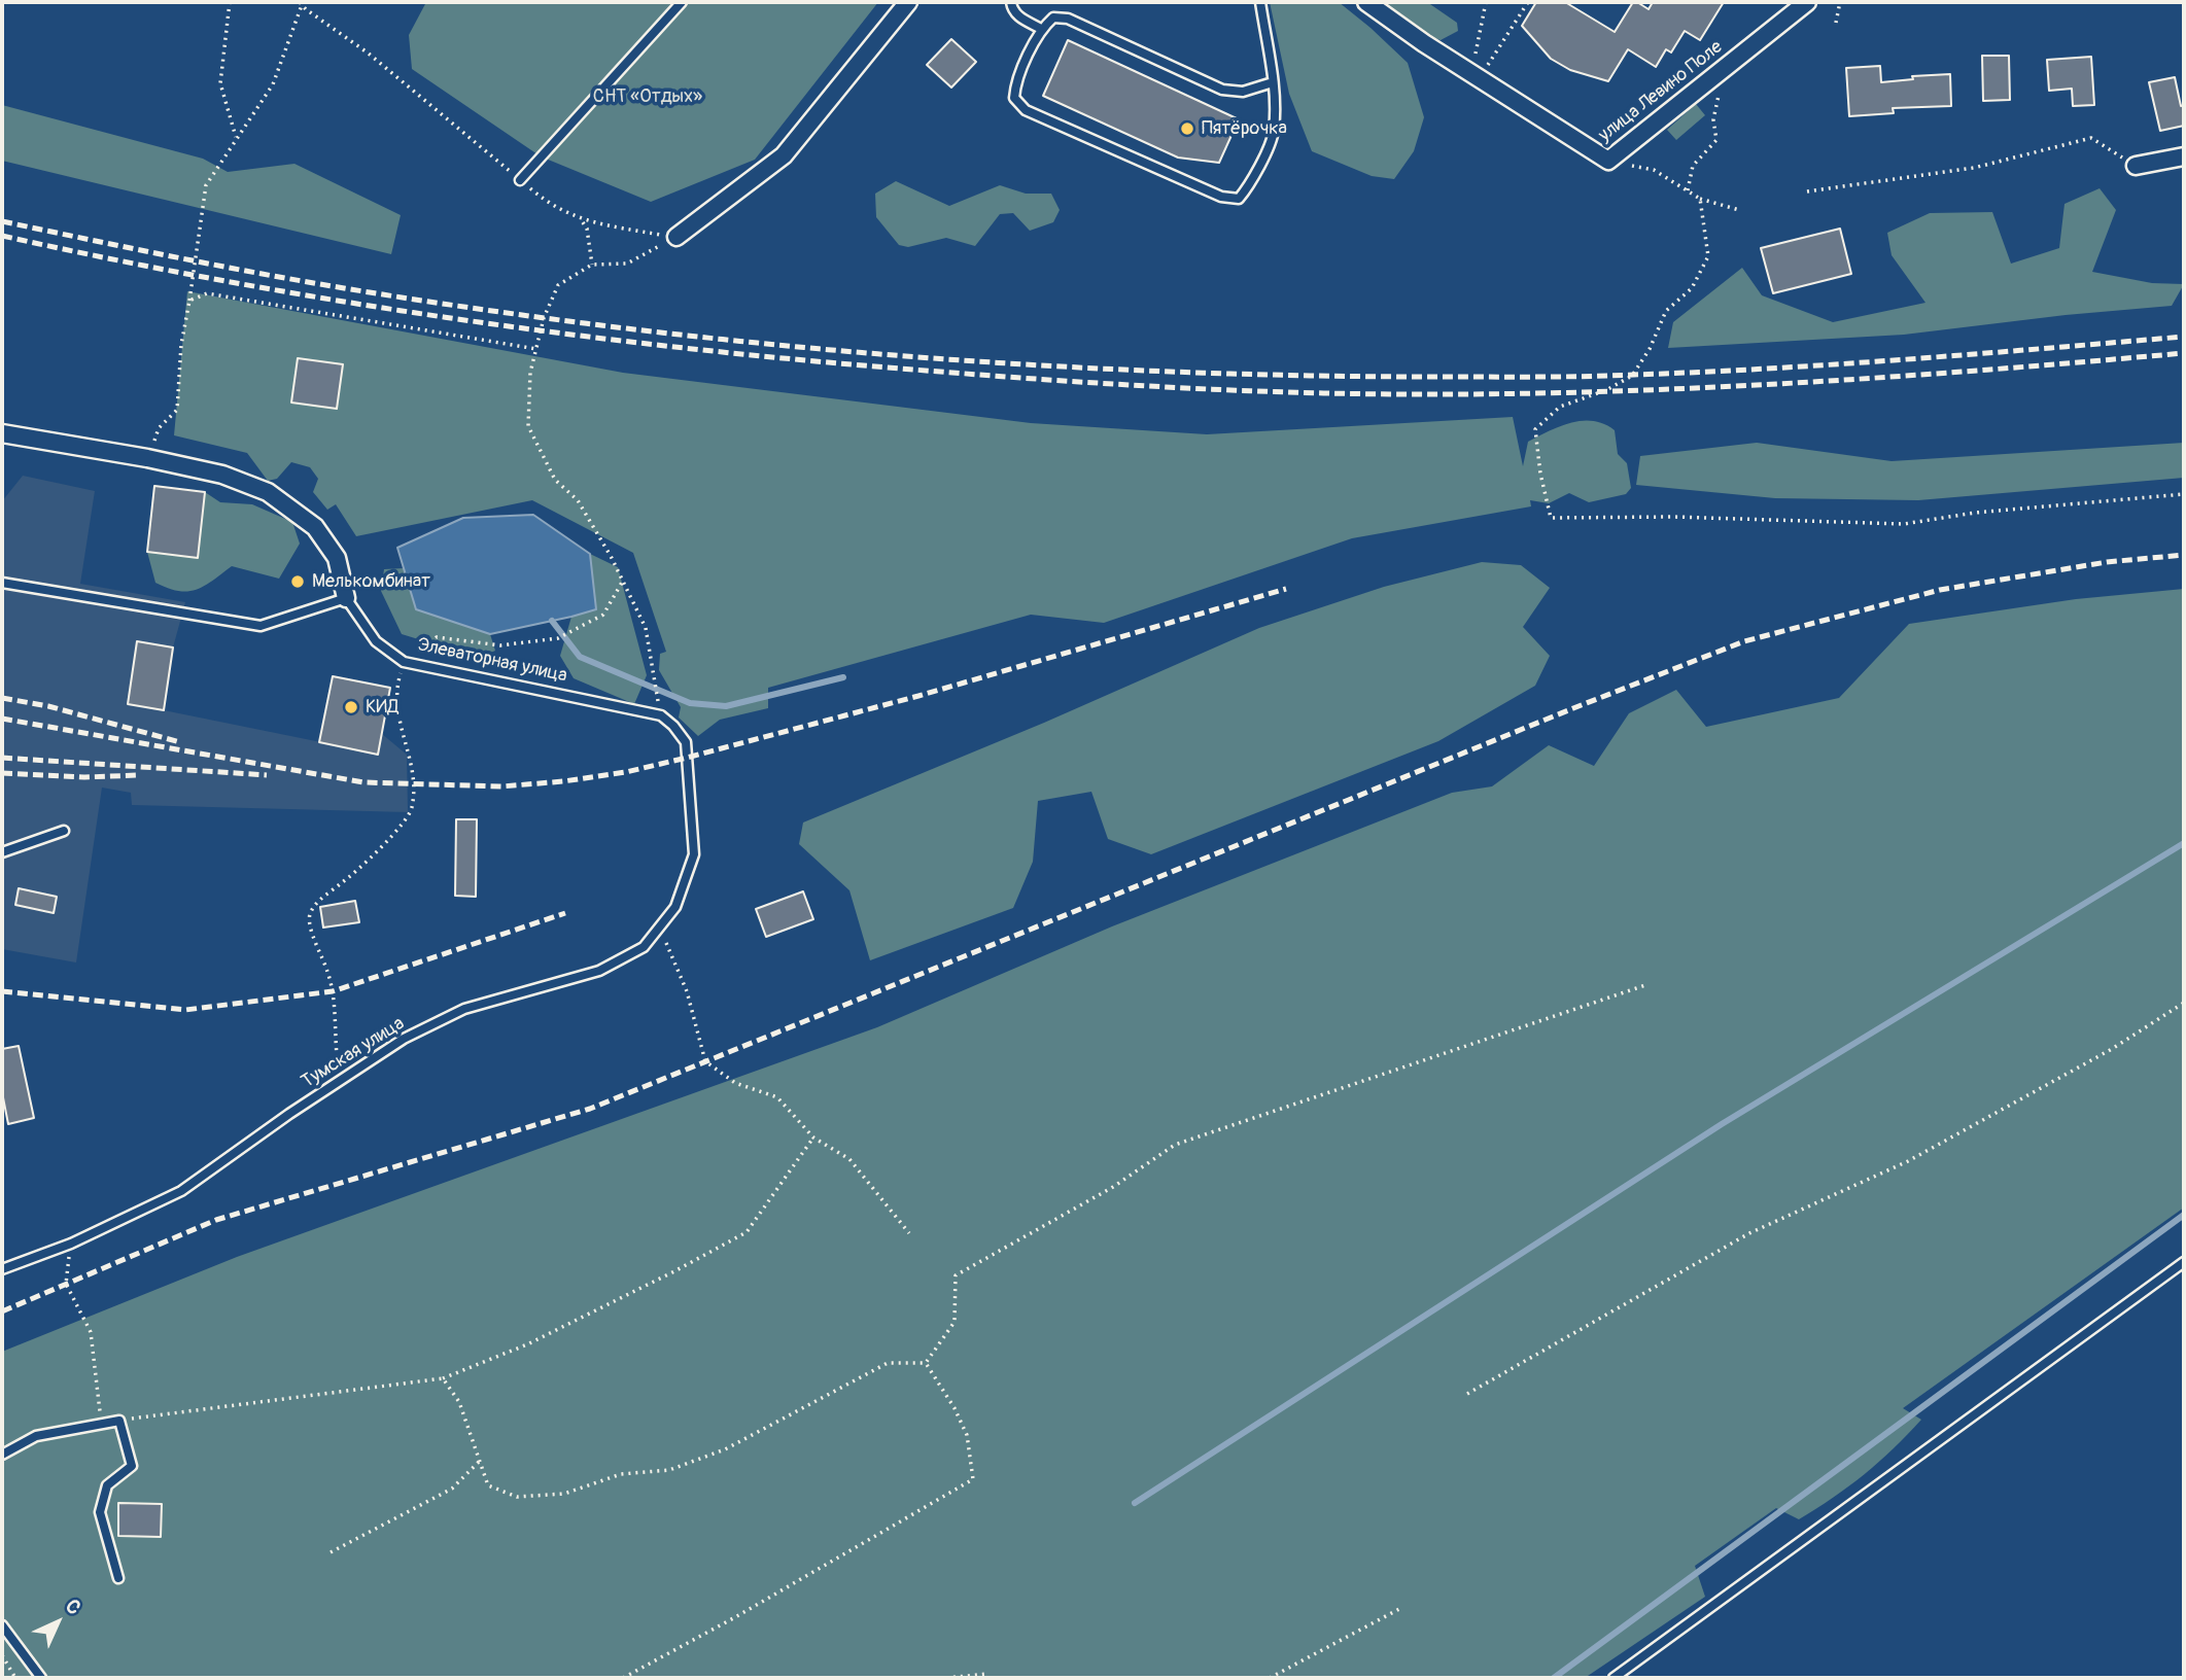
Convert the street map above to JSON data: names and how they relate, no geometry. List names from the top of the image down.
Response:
{
  "streets": {
    "street": ["улица Левино Поле", "Элеваторная улица"],
    "lane": ["Тумская улица"]
  },
  "crossings": [
    ["Элеваторная улица", "Тумская улица"]
  ],
  "parks": ["СНТ «Отдых»"],
  "places": ["Пятёрочка", "Мелькомбинат", "КИД"],
  "north": "top right"
}
